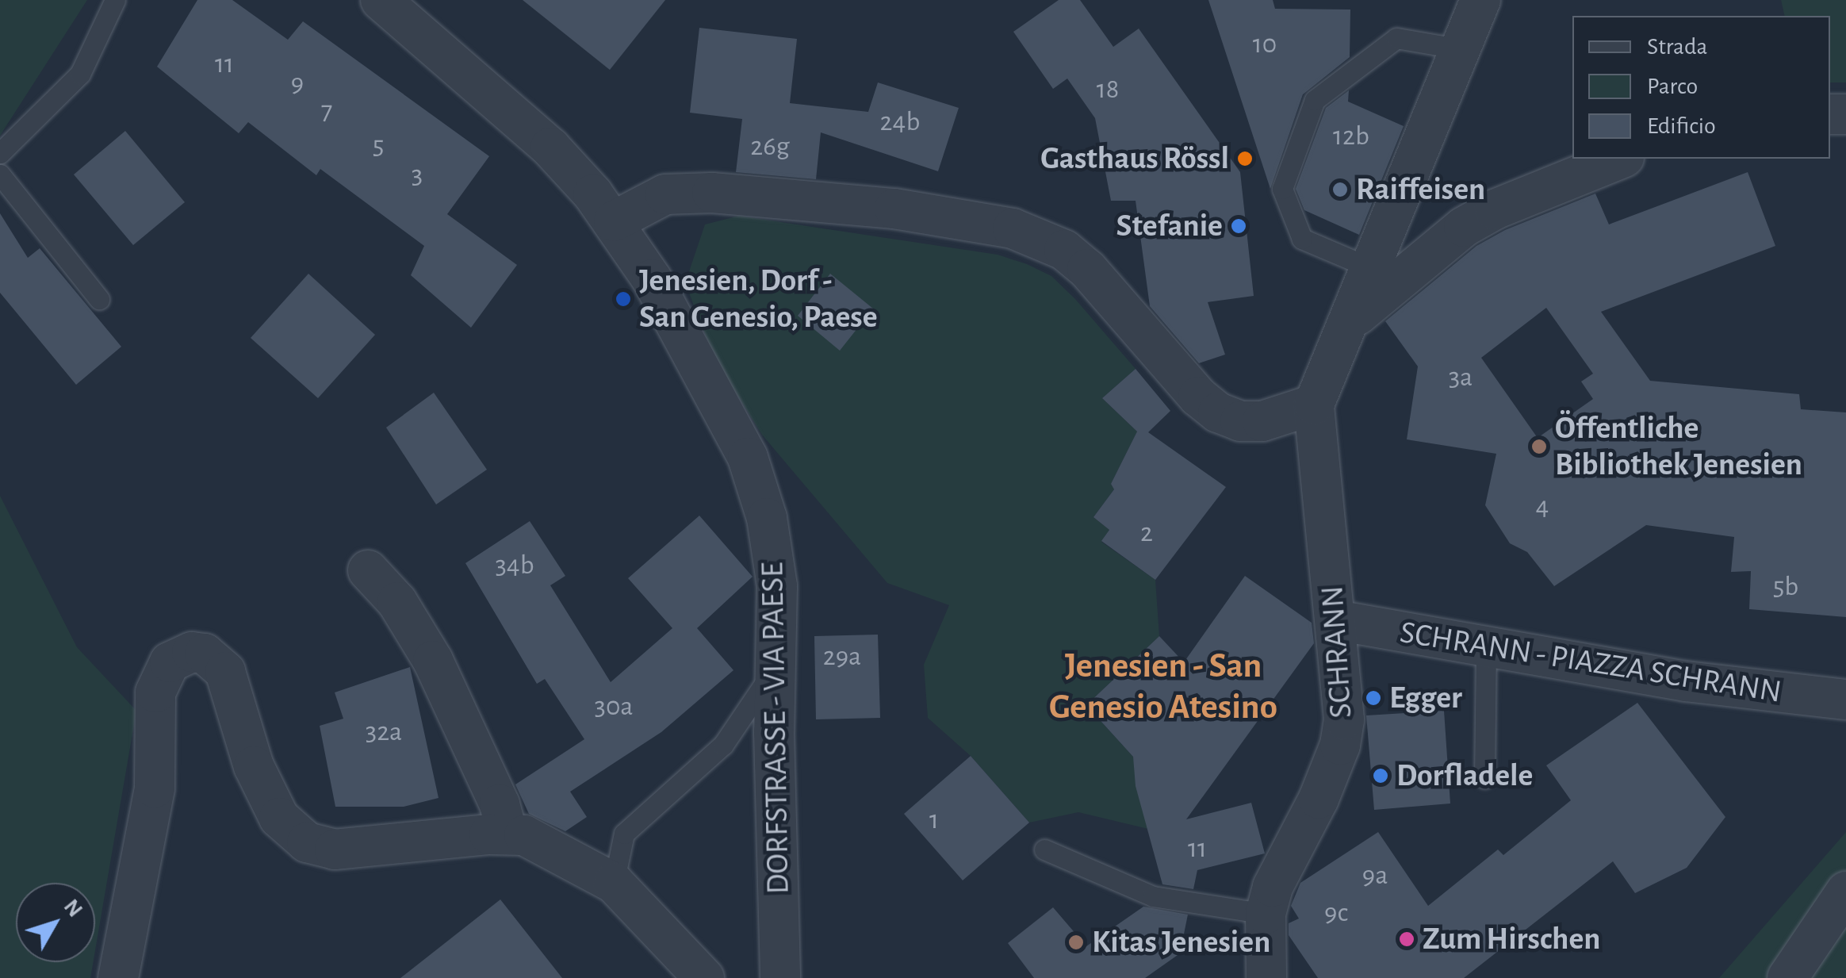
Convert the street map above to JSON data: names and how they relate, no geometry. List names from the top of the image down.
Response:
{
  "streets": {
    "street": ["SCHRANN", "SCHRANN - PIAZZA SCHRANN", "DORFSTRASSE - VIA PAESE"]
  },
  "crossings": [
    ["SCHRANN", "SCHRANN - PIAZZA SCHRANN"]
  ],
  "districts": ["Jenesien - San Genesio Atesino"],
  "places": [
    "Gasthaus Rössl",
    "Raiffeisen",
    "Stefanie",
    "Jenesien, Dorf - San Genesio, Paese",
    "Öffentliche Bibliothek Jenesien",
    "Egger",
    "Dorfladele",
    "Zum Hirschen",
    "Kitas Jenesien"
  ],
  "house_numbers": [
    "10",
    "11",
    "9",
    "18",
    "7",
    "24b",
    "12b",
    "5",
    "26g",
    "3",
    "3a",
    "4",
    "2",
    "34b",
    "5b",
    "29a",
    "30a",
    "32a",
    "1",
    "11",
    "9a",
    "9c"
  ],
  "legend": ["Strada", "Parco", "Edificio"],
  "north": "top right"
}
